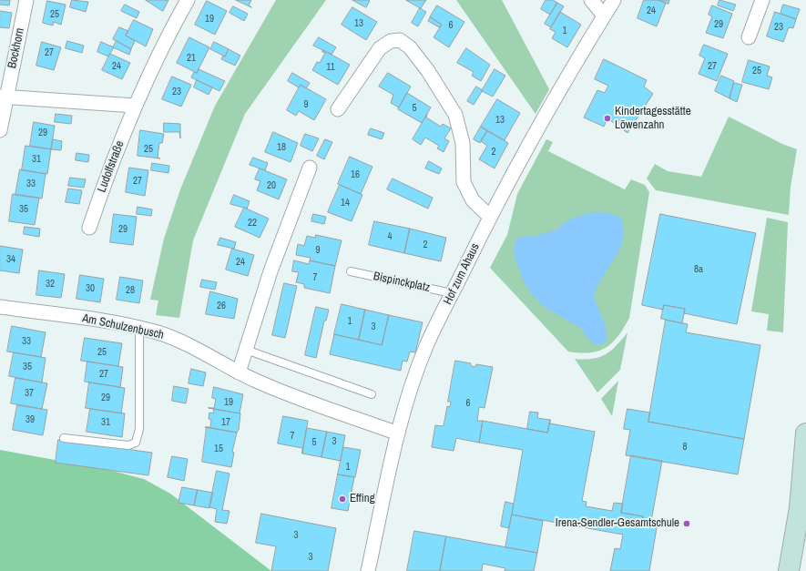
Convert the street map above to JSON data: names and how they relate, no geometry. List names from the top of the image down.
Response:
{
  "streets": {
    "street": [
      "Bockhorn",
      "Ludolfstraße",
      "Hof zum Ahaus",
      "Am Schulzenbusch"
    ],
    "lane": ["Bispinckplatz"]
  },
  "crossings": [
    ["Hof zum Ahaus", "Bispinckplatz"],
    ["Hof zum Ahaus", "Am Schulzenbusch"]
  ],
  "places": ["Kindertagesstätte Löwenzahn", "Effing", "Irena-Sendler-Gesamtschule"],
  "house_numbers": [
    "24",
    "25",
    "19",
    "13",
    "29",
    "6",
    "23",
    "1",
    "27",
    "21",
    "24",
    "27",
    "11",
    "25",
    "23",
    "9",
    "5",
    "13",
    "29",
    "18",
    "25",
    "2",
    "31",
    "16",
    "27",
    "33",
    "20",
    "14",
    "35",
    "22",
    "29",
    "4",
    "2",
    "9",
    "34",
    "24",
    "8a",
    "7",
    "32",
    "30",
    "28",
    "26",
    "1",
    "3",
    "33",
    "25",
    "35",
    "27",
    "37",
    "29",
    "19",
    "6",
    "39",
    "31",
    "17",
    "7",
    "3",
    "5",
    "8",
    "15",
    "1",
    "3",
    "3"
  ]
}
